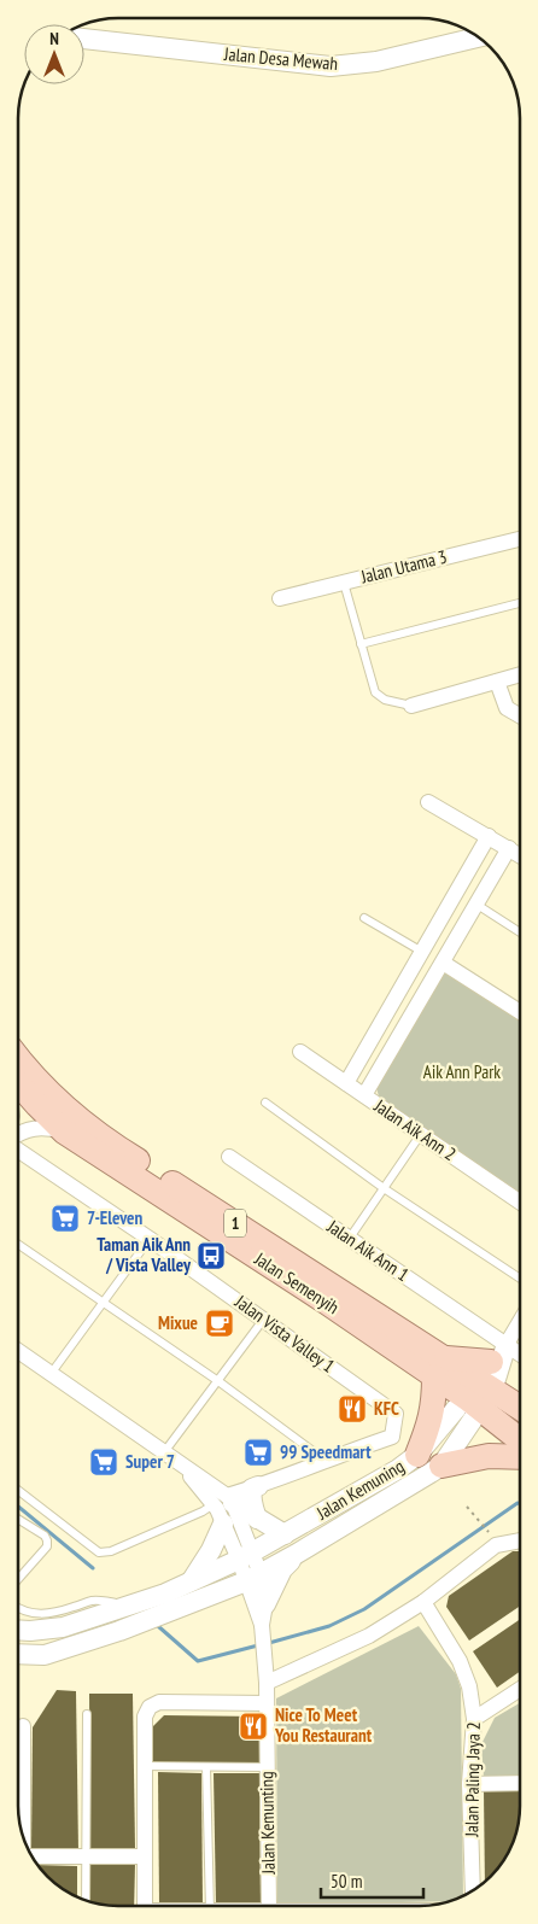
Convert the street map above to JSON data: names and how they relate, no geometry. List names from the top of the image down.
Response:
{
  "streets": {
    "main road": ["1", "Jalan Semenyih"],
    "street": [
      "Jalan Desa Mewah",
      "Jalan Utama 3",
      "Jalan Aik Ann 2",
      "Jalan Aik Ann 1",
      "Jalan Vista Valley 1",
      "Jalan Kemuning",
      "Jalan Paling Jaya 2",
      "Jalan Kemunting"
    ]
  },
  "crossings": [
    ["Jalan Aik Ann 1", "Jalan Semenyih"],
    ["Jalan Aik Ann 1", "Jalan Kemuning"],
    ["Jalan Semenyih", "Jalan Kemuning"]
  ],
  "parks": ["Aik Ann Park"],
  "places": {
    "supermarket": ["7-Eleven", "99 Speedmart", "Super 7"],
    "bus stop": ["Taman Aik Ann / Vista Valley"],
    "cafe": ["Mixue"],
    "restaurant": ["KFC", "Nice To Meet You Restaurant"]
  },
  "scale_bar": "50 m",
  "north": "top"
}
